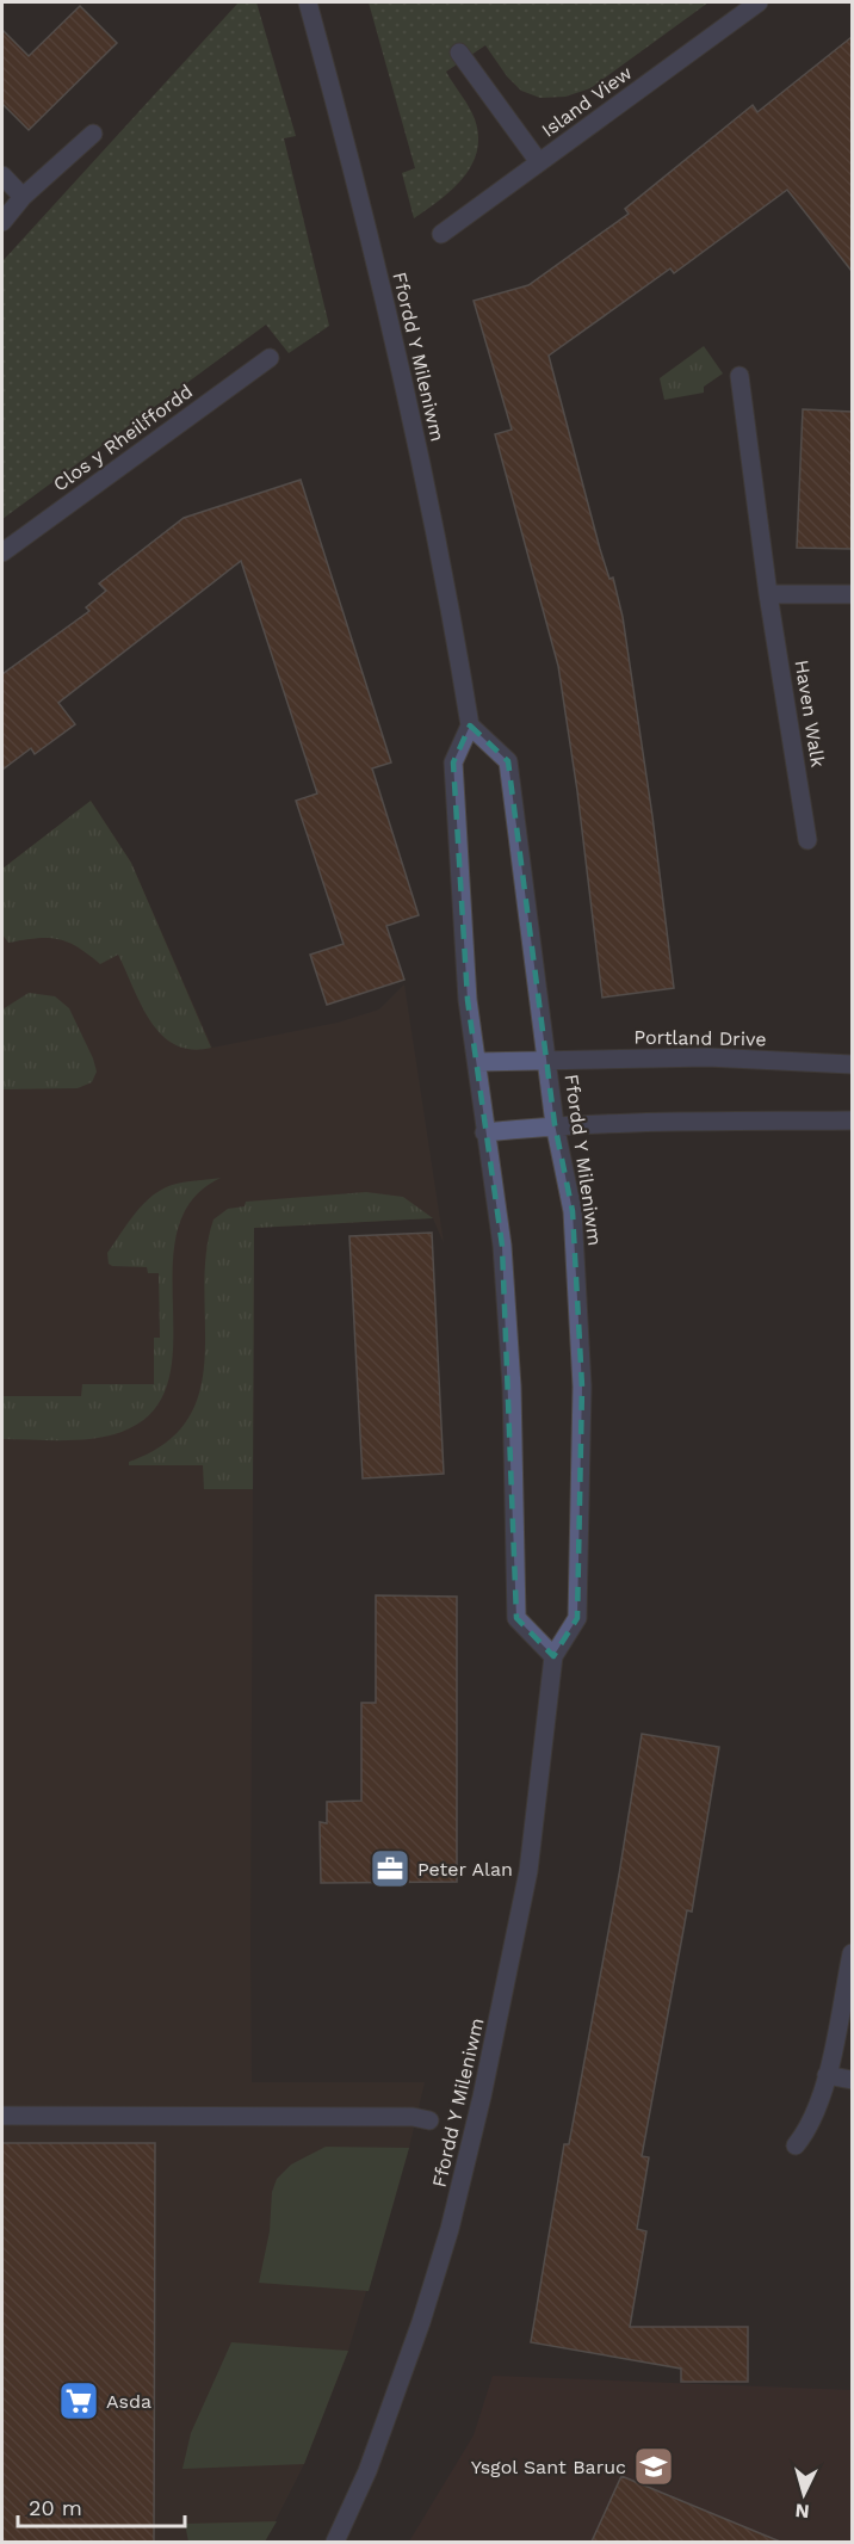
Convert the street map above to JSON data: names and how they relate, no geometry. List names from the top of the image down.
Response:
{
  "streets": {
    "street": [
      "Island View",
      "Ffordd Y Mileniwm",
      "Clos y Rheilffordd",
      "Haven Walk",
      "Portland Drive"
    ]
  },
  "crossings": [
    ["Ffordd Y Mileniwm", "Portland Drive"]
  ],
  "places": {
    "office": ["Peter Alan"],
    "supermarket": ["Asda"],
    "school or university": ["Ysgol Sant Baruc"]
  },
  "scale_bar": "20 m",
  "north": "bottom"
}
